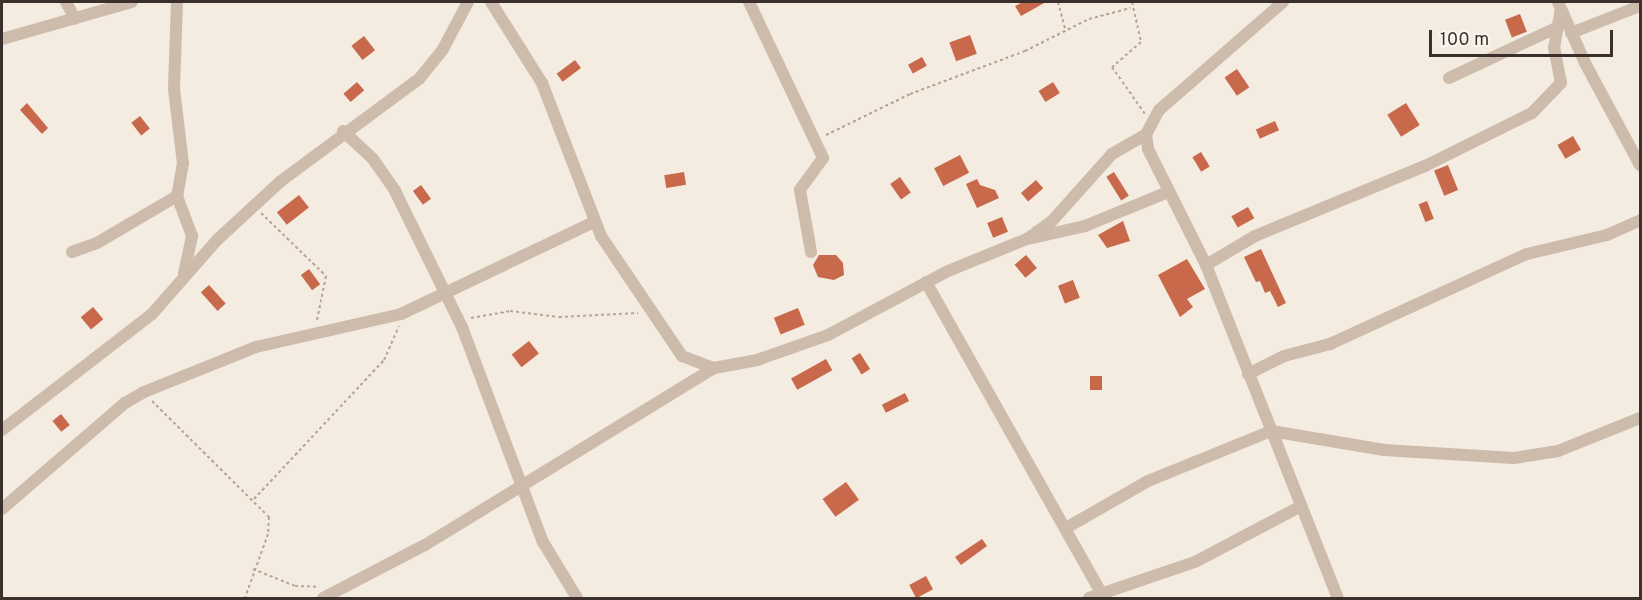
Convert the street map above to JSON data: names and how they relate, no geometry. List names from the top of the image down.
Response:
{
  "scale_bar": "100 m"
}
